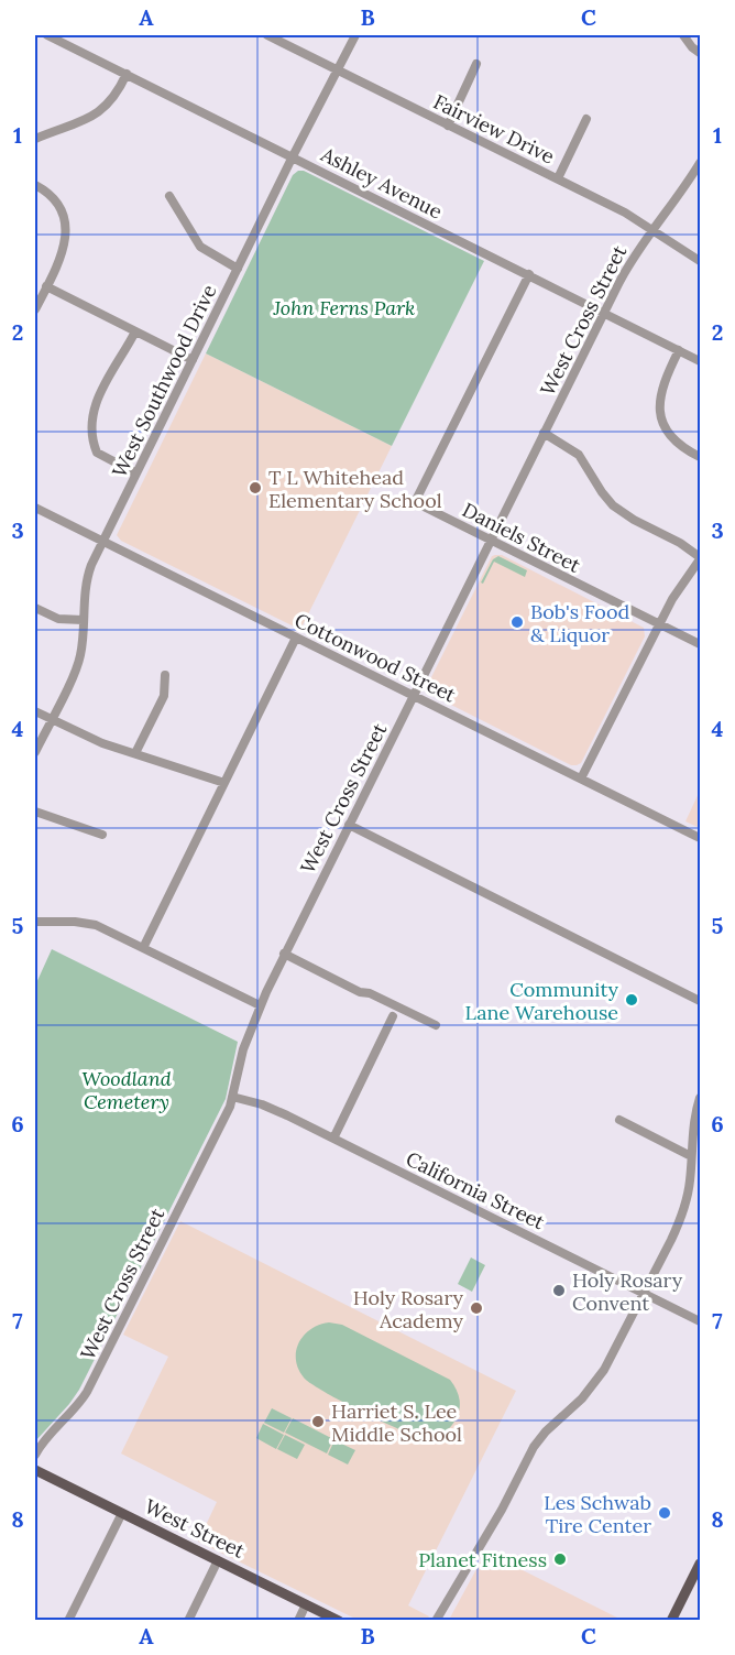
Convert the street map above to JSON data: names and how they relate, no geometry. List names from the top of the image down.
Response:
{
  "streets": {
    "main road": ["West Street"],
    "street": [
      "Fairview Drive",
      "Ashley Avenue",
      "West Cross Street",
      "West Southwood Drive",
      "Daniels Street",
      "Cottonwood Street",
      "California Street"
    ]
  },
  "crossings": [
    ["Fairview Drive", "West Cross Street"],
    ["Fairview Drive", "West Southwood Drive"],
    ["Ashley Avenue", "West Cross Street"],
    ["Ashley Avenue", "West Southwood Drive"],
    ["Ashley Avenue", "Daniels Street"],
    ["West Cross Street", "Daniels Street"],
    ["West Cross Street", "Cottonwood Street"],
    ["West Cross Street", "California Street"],
    ["West Southwood Drive", "Cottonwood Street"]
  ],
  "parks": ["John Ferns Park", "Woodland Cemetery"],
  "places": [
    "T L Whitehead Elementary School",
    "Bob's Food & Liquor",
    "Community Lane Warehouse",
    "Holy Rosary Convent",
    "Holy Rosary Academy",
    "Harriet S. Lee Middle School",
    "Les Schwab Tire Center",
    "Planet Fitness"
  ],
  "grid": {
    "columns": ["A", "B", "C"],
    "rows": [
      "1",
      "2",
      "3",
      "4",
      "5",
      "6",
      "7",
      "8"
    ]
  }
}
